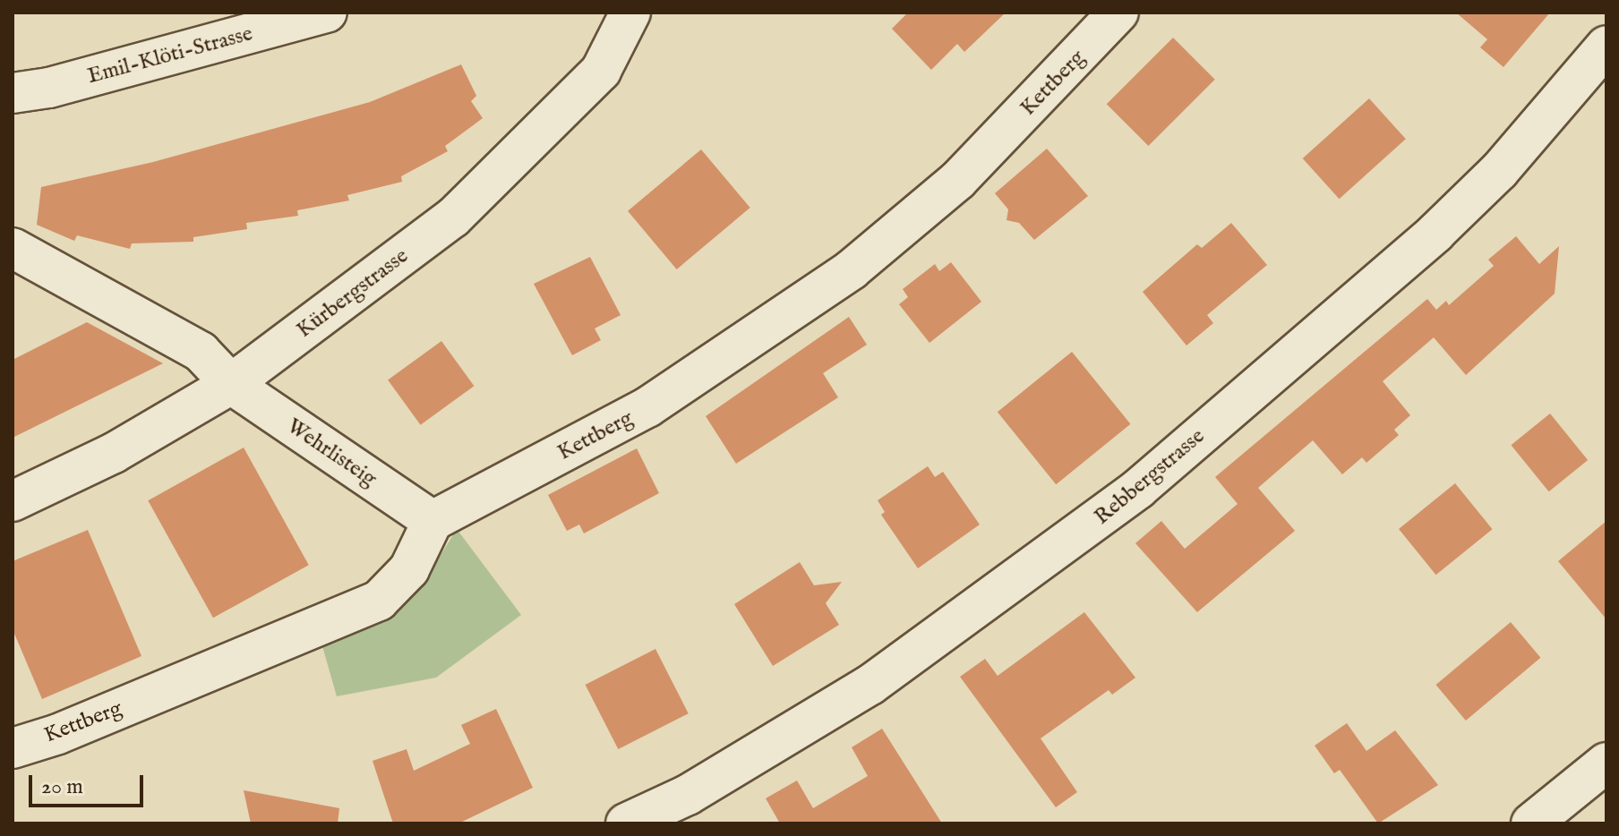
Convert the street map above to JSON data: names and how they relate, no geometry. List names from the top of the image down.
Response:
{
  "streets": {
    "street": [
      "Emil-Klöti-Strasse",
      "Kettberg",
      "Kürbergstrasse",
      "Wehrlisteig",
      "Rebbergstrasse"
    ]
  },
  "crossings": [
    ["Kettberg", "Wehrlisteig"],
    ["Kürbergstrasse", "Wehrlisteig"]
  ],
  "scale_bar": "20 m"
}
